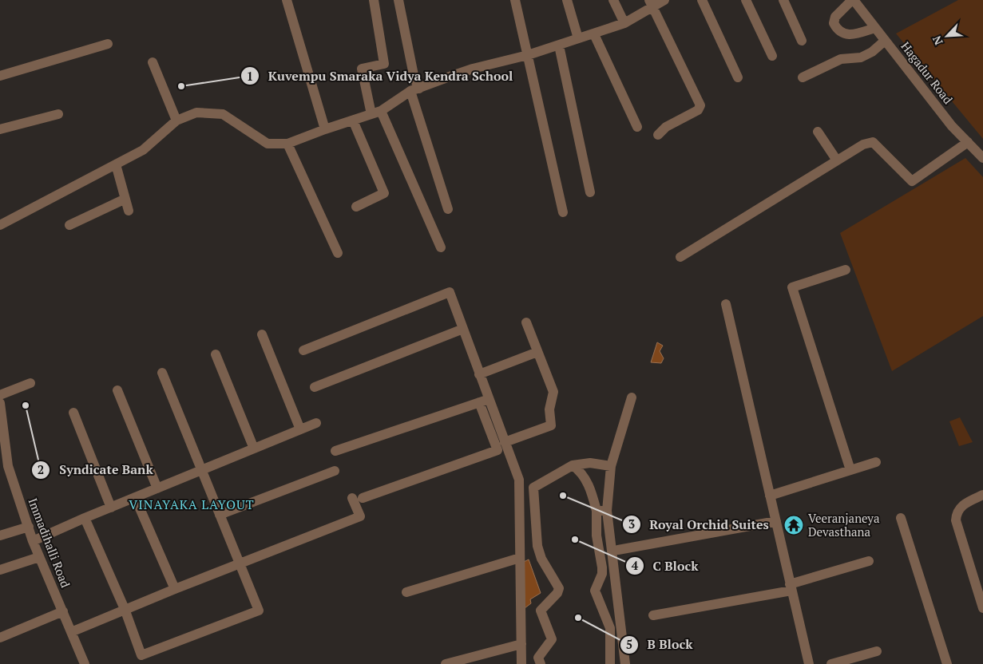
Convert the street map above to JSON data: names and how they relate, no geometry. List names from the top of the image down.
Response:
{
  "streets": {
    "street": ["Hagadur Road", "Immadihalli Road"]
  },
  "districts": ["VINAYAKA LAYOUT"],
  "places": {
    "other": [
      "Kuvempu Smaraka Vidya Kendra School",
      "Syndicate Bank",
      "Royal Orchid Suites",
      "C Block",
      "B Block"
    ],
    "temple": ["Veeranjaneya Devasthana"]
  },
  "north": "bottom left"
}
